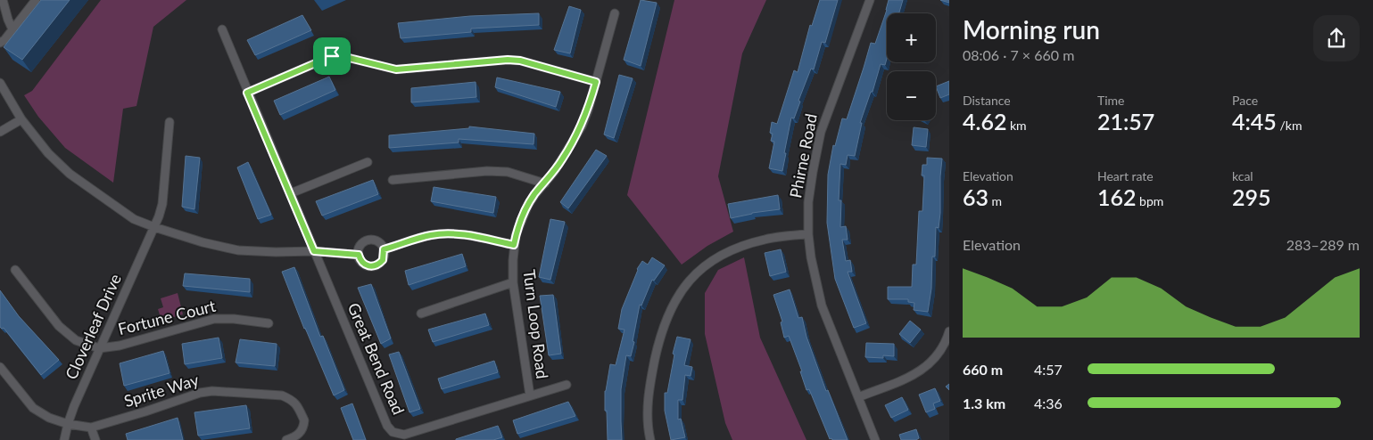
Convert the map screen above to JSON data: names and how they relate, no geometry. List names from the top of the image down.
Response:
{
  "streets": {
    "street": [
      "Phirne Road",
      "Fortune Court",
      "Turn Loop Road",
      "Cloverleaf Drive",
      "Great Bend Road",
      "Sprite Way"
    ]
  },
  "crossings": [
    ["Fortune Court", "Cloverleaf Drive"],
    ["Turn Loop Road", "Great Bend Road"],
    ["Cloverleaf Drive", "Sprite Way"]
  ],
  "page": {
    "heading": ["Morning run", "08:06 · 7 × 660 m"],
    "map_buttons": ["+", "−"],
    "stats": [
      ["Distance", "4.62 km"],
      ["Time", "21:57"],
      ["Pace", "4:45 /km"],
      ["Elevation", "63 m"],
      ["Heart rate", "162 bpm"],
      ["kcal", "295"]
    ],
    "chart": ["Elevation", "283–289 m"],
    "list": [
      {
        "name": "660 m",
        "note": "4:57"
      },
      {
        "name": "1.3 km",
        "note": "4:36"
      }
    ]
  }
}
